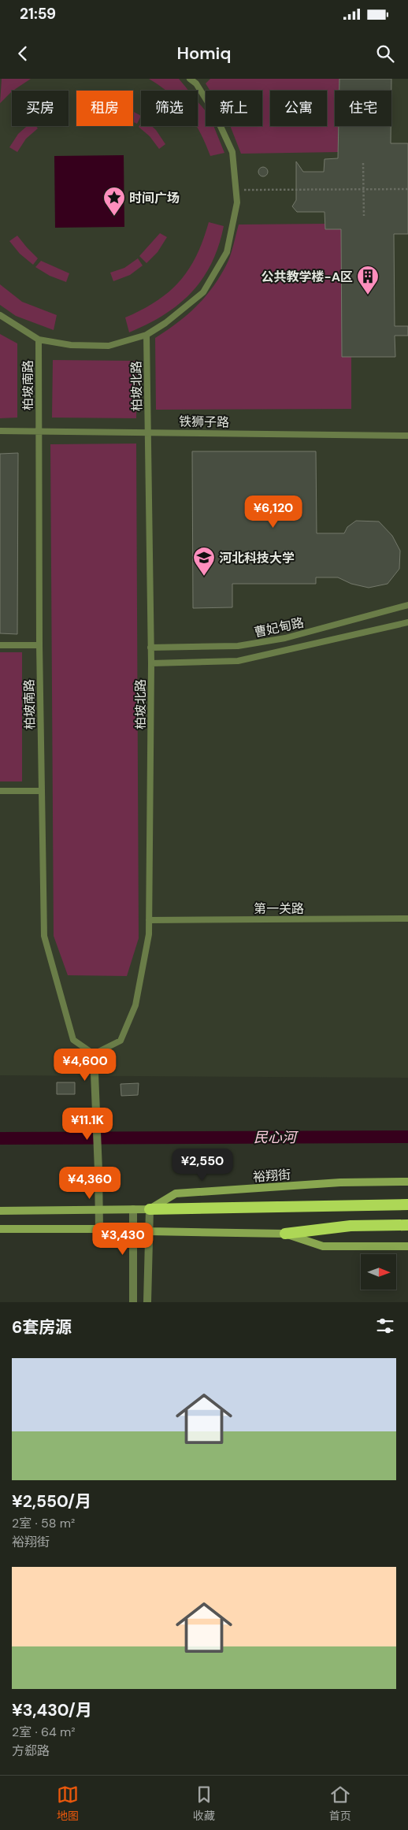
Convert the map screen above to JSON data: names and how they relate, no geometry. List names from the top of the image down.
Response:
{
  "streets": {
    "main road": ["裕翔街"],
    "lane": [
      "柏坡南路",
      "柏坡北路",
      "铁狮子路",
      "曹妃甸路",
      "第一关路"
    ]
  },
  "crossings": [
    ["柏坡南路", "柏坡北路"],
    ["柏坡南路", "铁狮子路"],
    ["柏坡北路", "铁狮子路"],
    ["柏坡北路", "曹妃甸路"],
    ["柏坡北路", "第一关路"]
  ],
  "water": ["民心河"],
  "places": {
    "place": ["时间广场"],
    "building": ["公共教学楼-A区"],
    "school or university": ["河北科技大学"]
  },
  "north": "right",
  "page": {
    "status": "21:59",
    "header": "Homiq",
    "chip": [
      "买房",
      "租房",
      "筛选",
      "新上",
      "公寓",
      "住宅"
    ],
    "price": [
      "¥6,120",
      "¥4,600",
      "¥11.1K",
      "¥2,550",
      "¥4,360",
      "¥3,430"
    ],
    "heading": "6套房源",
    "list": [
      {
        "name": "¥2,550/月",
        "note": "2室 · 58 m² · 裕翔街"
      },
      {
        "name": "¥3,430/月",
        "note": "2室 · 64 m² · 方郄路"
      }
    ],
    "tabs": ["地图", "收藏", "首页"]
  }
}
